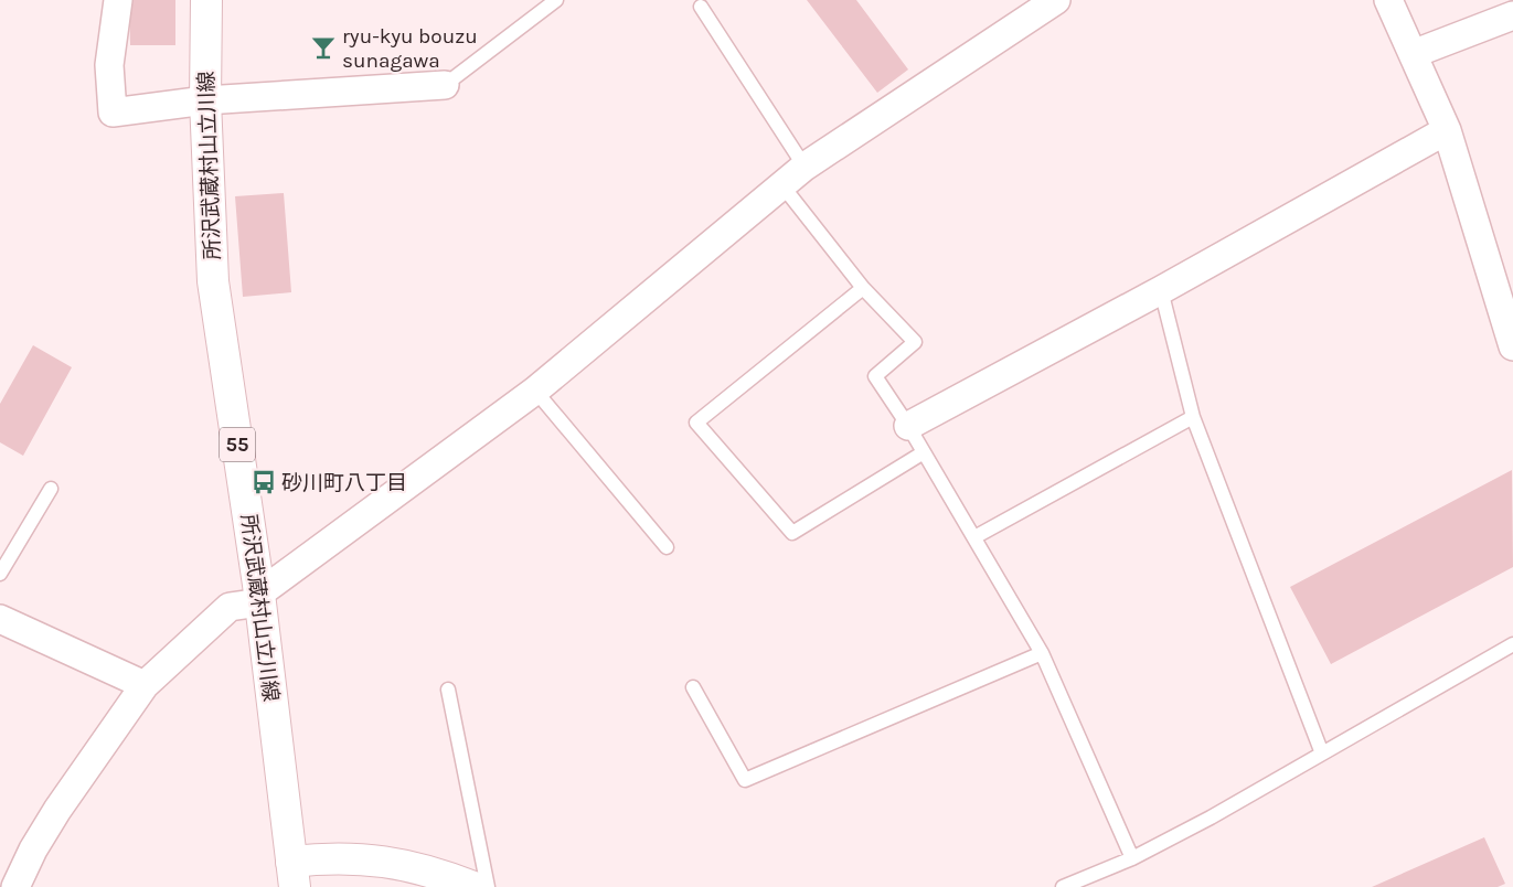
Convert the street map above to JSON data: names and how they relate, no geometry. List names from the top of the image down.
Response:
{
  "streets": {
    "main road": ["所沢武蔵村山立川線", "55"]
  },
  "places": {
    "bar": ["ryu-kyu bouzu sunagawa"],
    "bus stop": ["砂川町八丁目"]
  }
}
